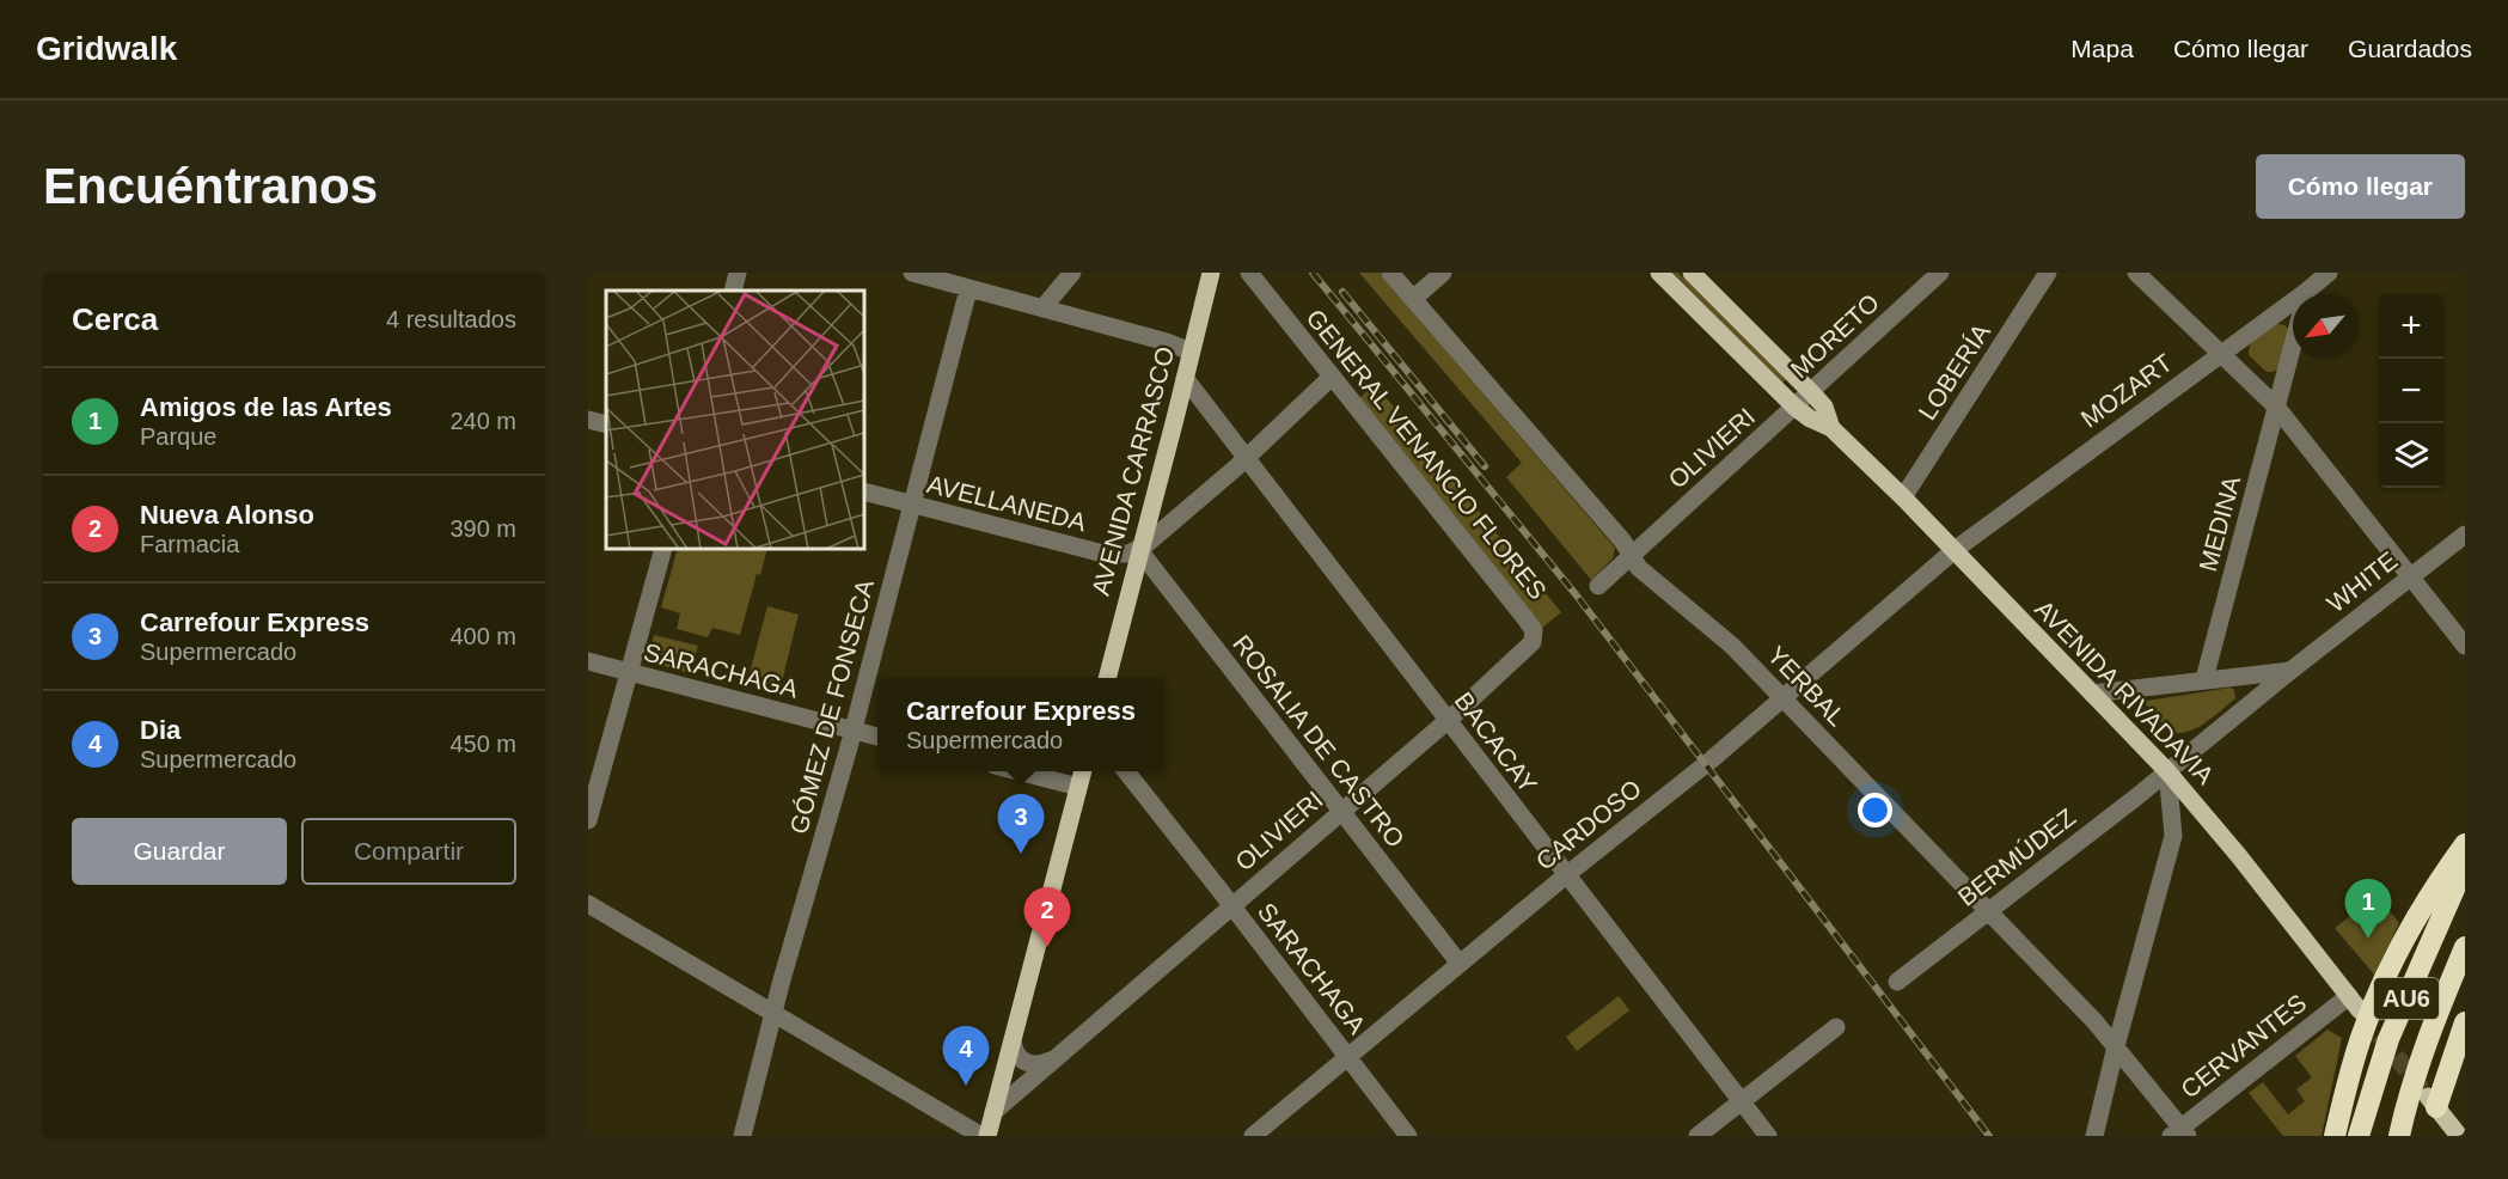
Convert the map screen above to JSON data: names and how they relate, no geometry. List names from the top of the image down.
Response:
{
  "streets": {
    "highway": ["AU6"],
    "main road": ["AVENIDA CARRASCO", "AVENIDA RIVADAVIA"],
    "street": [
      "MORETO",
      "LOBERÍA",
      "MOZART",
      "OLIVIERI",
      "GENERAL VENANCIO FLORES",
      "AVELLANEDA",
      "MEDINA",
      "WHITE",
      "SARACHAGA",
      "YERBAL",
      "GÓMEZ DE FONSECA",
      "ROSALIA DE CASTRO",
      "BACACAY",
      "CARDOSO",
      "BERMÚDEZ",
      "CERVANTES"
    ]
  },
  "crossings": [
    ["MORETO", "OLIVIERI"],
    ["MORETO", "AVENIDA RIVADAVIA"],
    ["LOBERÍA", "AVENIDA RIVADAVIA"],
    ["MOZART", "MEDINA"],
    ["MOZART", "AVENIDA RIVADAVIA"],
    ["MOZART", "CARDOSO"],
    ["OLIVIERI", "GENERAL VENANCIO FLORES"],
    ["OLIVIERI", "SARACHAGA"],
    ["OLIVIERI", "YERBAL"],
    ["OLIVIERI", "AVENIDA RIVADAVIA"],
    ["OLIVIERI", "ROSALIA DE CASTRO"],
    ["OLIVIERI", "BACACAY"],
    ["AVENIDA CARRASCO", "AVELLANEDA"],
    ["AVENIDA CARRASCO", "ROSALIA DE CASTRO"],
    ["AVENIDA CARRASCO", "BACACAY"],
    ["AVELLANEDA", "GÓMEZ DE FONSECA"],
    ["AVELLANEDA", "ROSALIA DE CASTRO"],
    ["WHITE", "AVENIDA RIVADAVIA"],
    ["WHITE", "BERMÚDEZ"],
    ["SARACHAGA", "GÓMEZ DE FONSECA"],
    ["SARACHAGA", "CARDOSO"],
    ["YERBAL", "CARDOSO"],
    ["YERBAL", "BERMÚDEZ"],
    ["YERBAL", "CERVANTES"],
    ["AVENIDA RIVADAVIA", "CARDOSO"],
    ["AVENIDA RIVADAVIA", "BERMÚDEZ"],
    ["AVENIDA RIVADAVIA", "CERVANTES"],
    ["ROSALIA DE CASTRO", "CARDOSO"],
    ["BACACAY", "CARDOSO"]
  ],
  "north": "bottom left",
  "page": {
    "header": "Gridwalk",
    "nav": ["Mapa", "Cómo llegar", "Guardados"],
    "buttons": [
      "Cómo llegar",
      ["Guardar", "Compartir"]
    ],
    "title": "Encuéntranos",
    "heading": ["Cerca", "4 resultados"],
    "map_buttons": ["+", "−"],
    "list": [
      {
        "mark": "1",
        "name": "Amigos de las Artes",
        "note": "Parque",
        "value": "240 m"
      },
      {
        "mark": "2",
        "name": "Nueva Alonso",
        "note": "Farmacia",
        "value": "390 m"
      },
      {
        "mark": "3",
        "name": "Carrefour Express",
        "note": "Supermercado",
        "value": "400 m"
      },
      {
        "mark": "4",
        "name": "Dia",
        "note": "Supermercado",
        "value": "450 m"
      }
    ],
    "popup": ["Carrefour Express", "Supermercado"],
    "pins": [
      "3",
      "1",
      "2",
      "4"
    ]
  }
}
